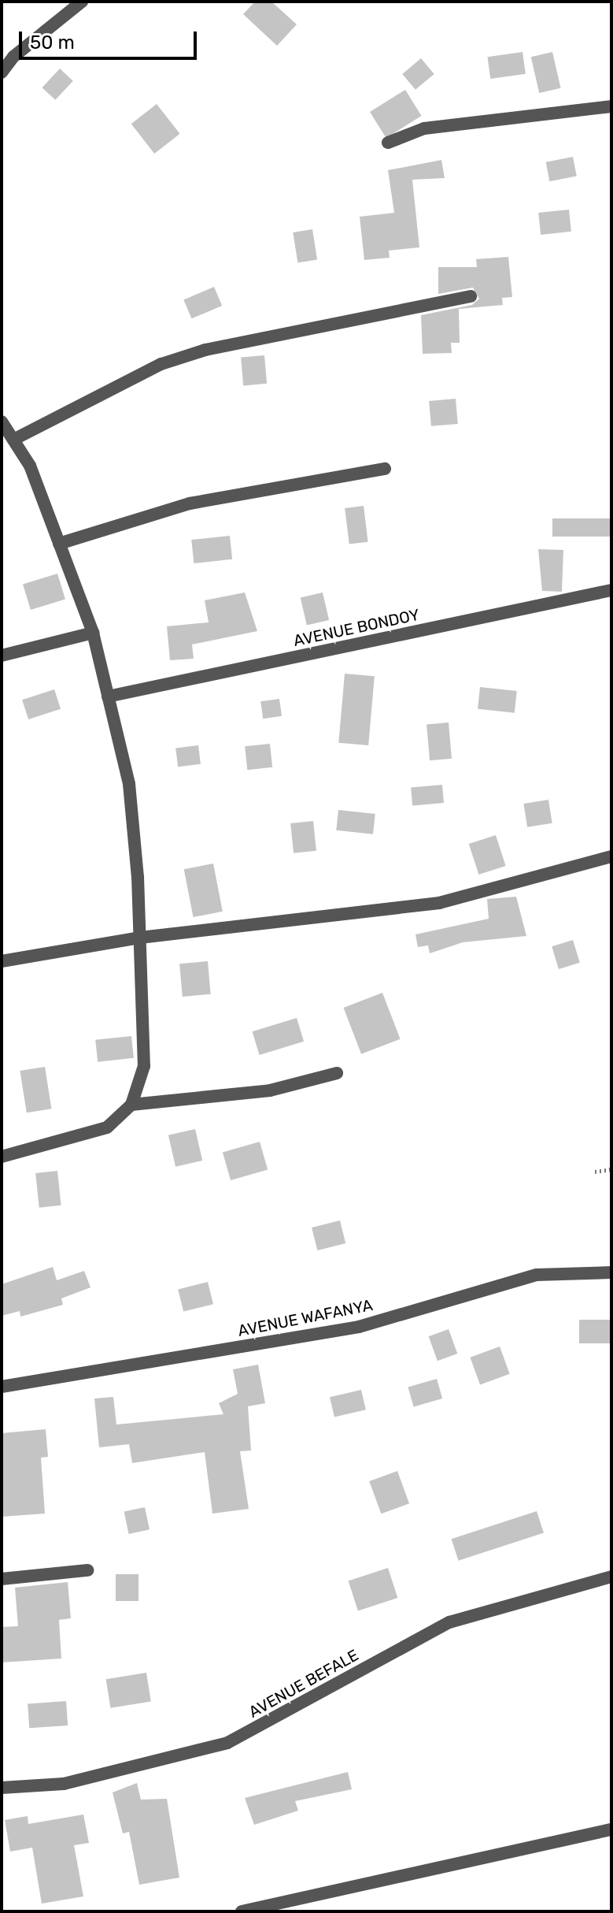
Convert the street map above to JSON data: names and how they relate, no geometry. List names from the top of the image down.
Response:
{
  "streets": {
    "street": ["AVENUE BONDOY", "AVENUE WAFANYA", "AVENUE BEFALE"]
  },
  "scale_bar": "50 m"
}
